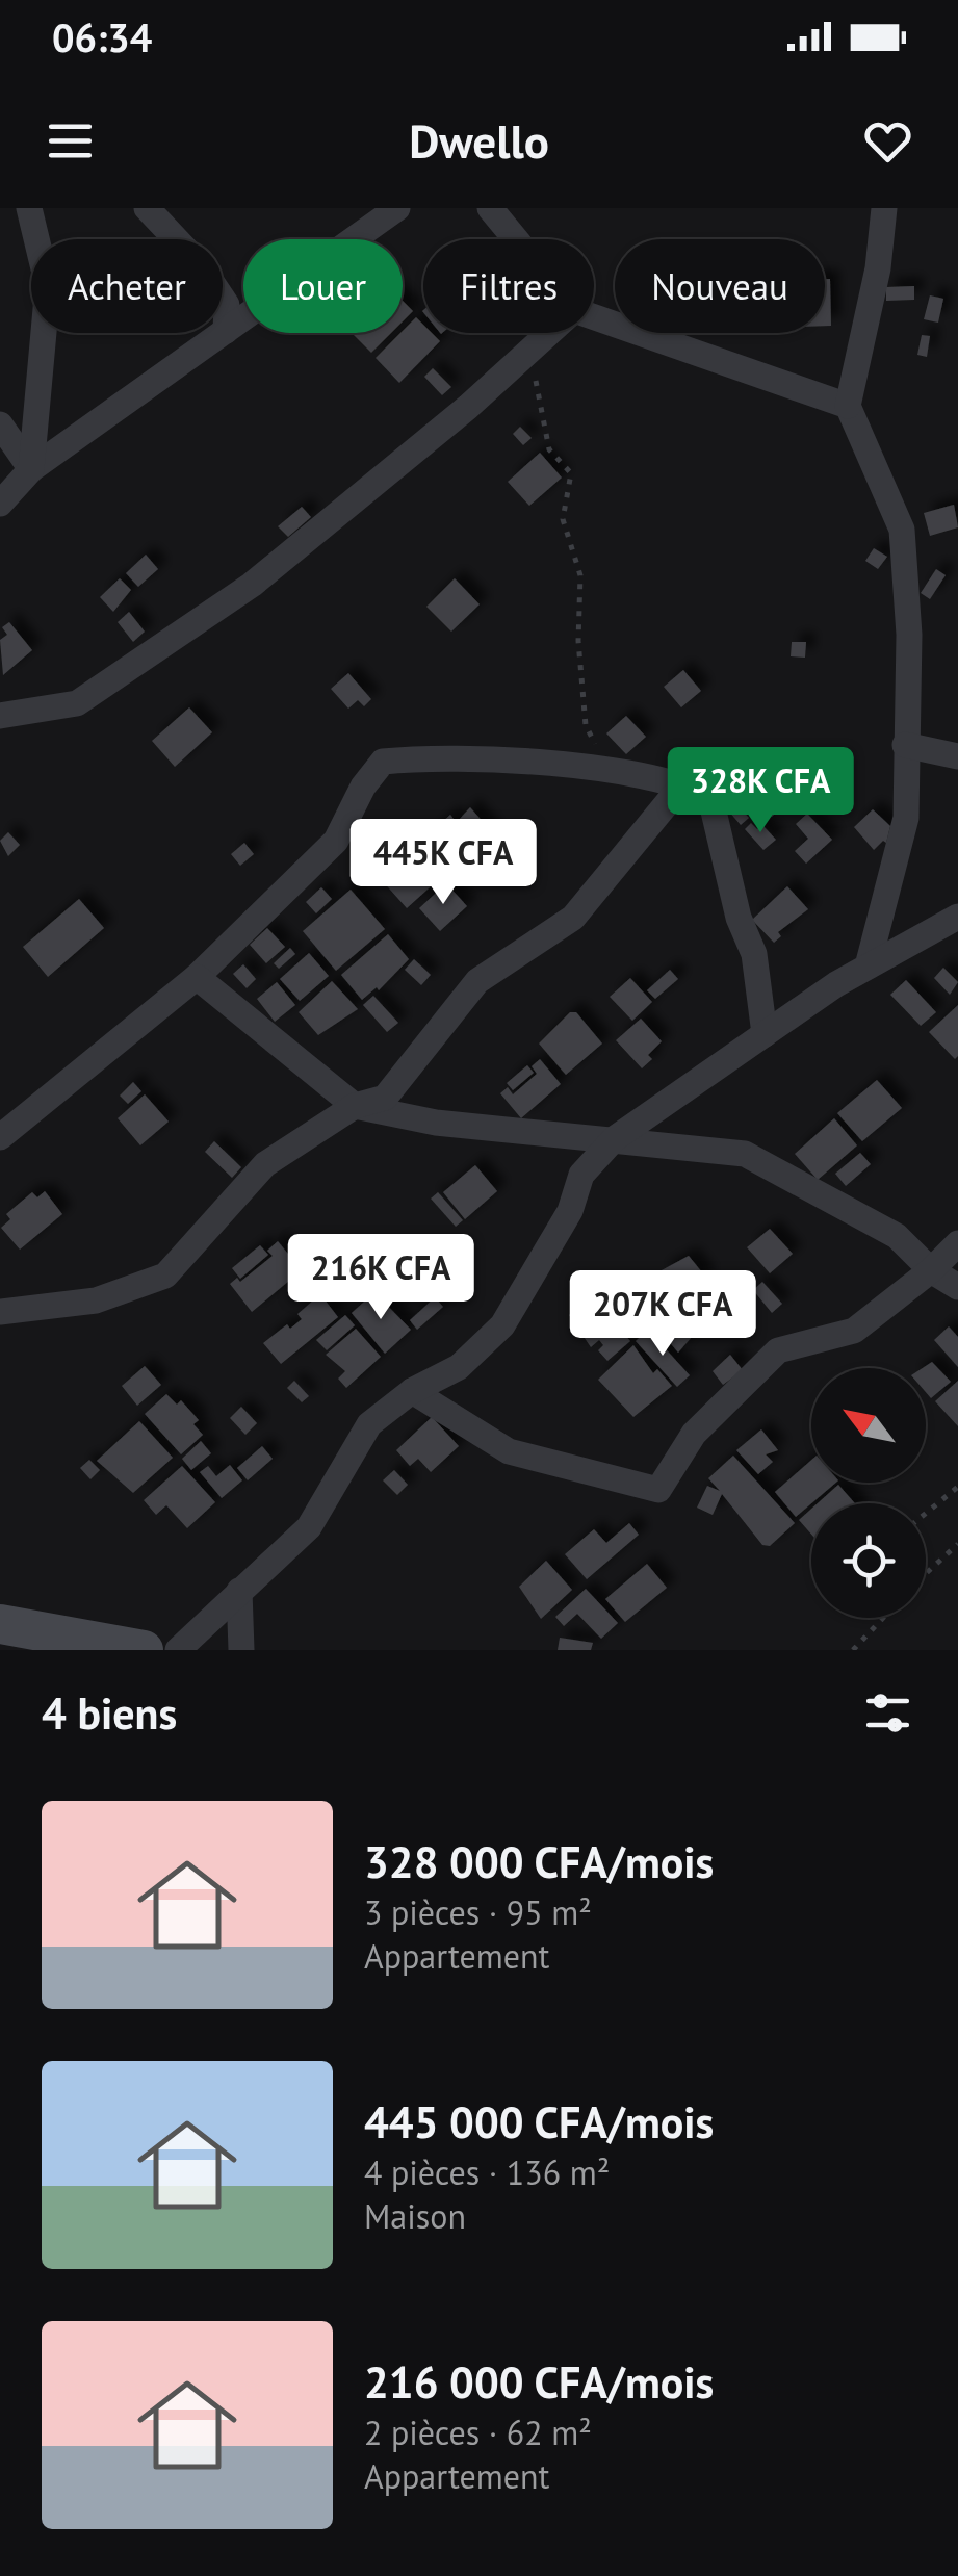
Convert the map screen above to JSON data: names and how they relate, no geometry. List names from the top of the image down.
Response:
{
  "north": "top left",
  "page": {
    "status": "06:34",
    "header": "Dwello",
    "chip": [
      "Acheter",
      "Louer",
      "Filtres",
      "Nouveau"
    ],
    "price": [
      "328K CFA",
      "445K CFA",
      "216K CFA",
      "207K CFA"
    ],
    "heading": "4 biens",
    "list": [
      {
        "name": "328 000 CFA/mois",
        "note": "3 pièces · 95 m² · Appartement"
      },
      {
        "name": "445 000 CFA/mois",
        "note": "4 pièces · 136 m² · Maison"
      },
      {
        "name": "216 000 CFA/mois",
        "note": "2 pièces · 62 m² · Appartement"
      }
    ]
  }
}
